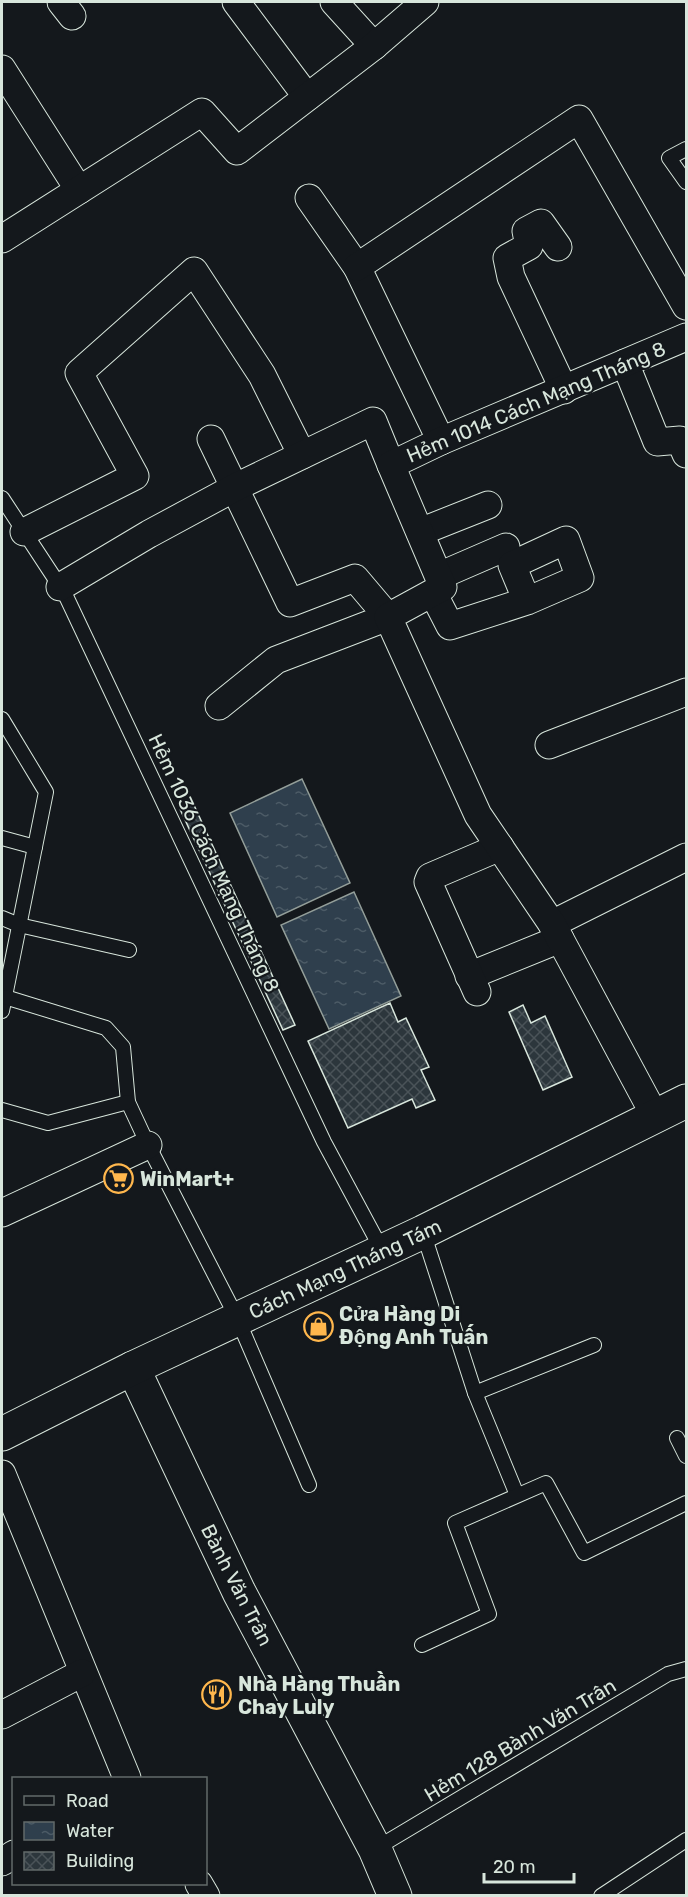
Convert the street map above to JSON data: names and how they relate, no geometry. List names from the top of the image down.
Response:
{
  "streets": {
    "main road": ["Cách Mạng Tháng Tám", "Bành Văn Trân"],
    "street": ["Hẻm 1014 Cách Mạng Tháng 8"],
    "lane": ["Hẻm 1036 Cách Mạng Tháng 8", "Hẻm 128 Bành Văn Trân"]
  },
  "crossings": [
    ["Hẻm 1036 Cách Mạng Tháng 8", "Cách Mạng Tháng Tám"],
    ["Cách Mạng Tháng Tám", "Bành Văn Trân"],
    ["Bành Văn Trân", "Hẻm 128 Bành Văn Trân"]
  ],
  "places": {
    "supermarket": ["WinMart+"],
    "shop": ["Cửa Hàng Di Động Anh Tuấn"],
    "restaurant": ["Nhà Hàng Thuần Chay Luly"]
  },
  "legend": ["Road", "Water", "Building"],
  "scale_bar": "20 m"
}
